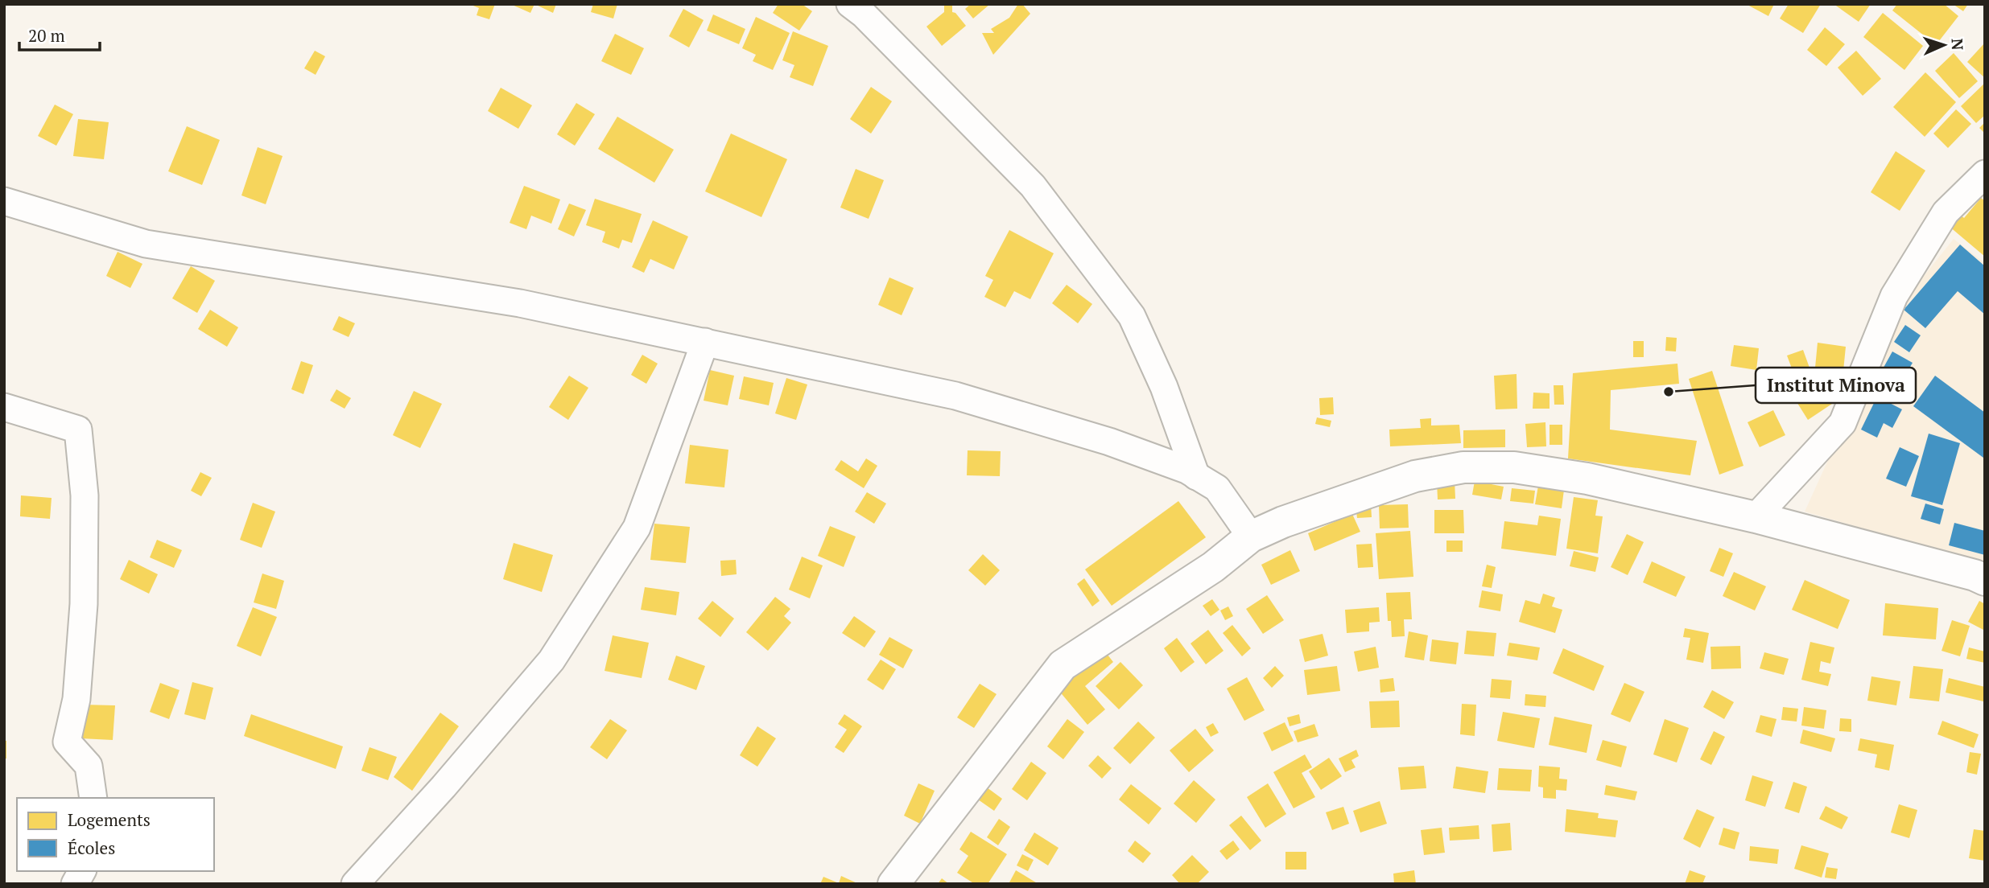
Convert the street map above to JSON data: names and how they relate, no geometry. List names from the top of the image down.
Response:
{
  "places": ["Institut Minova"],
  "legend": ["Logements", "Écoles"],
  "scale_bar": "20 m",
  "north": "right"
}
